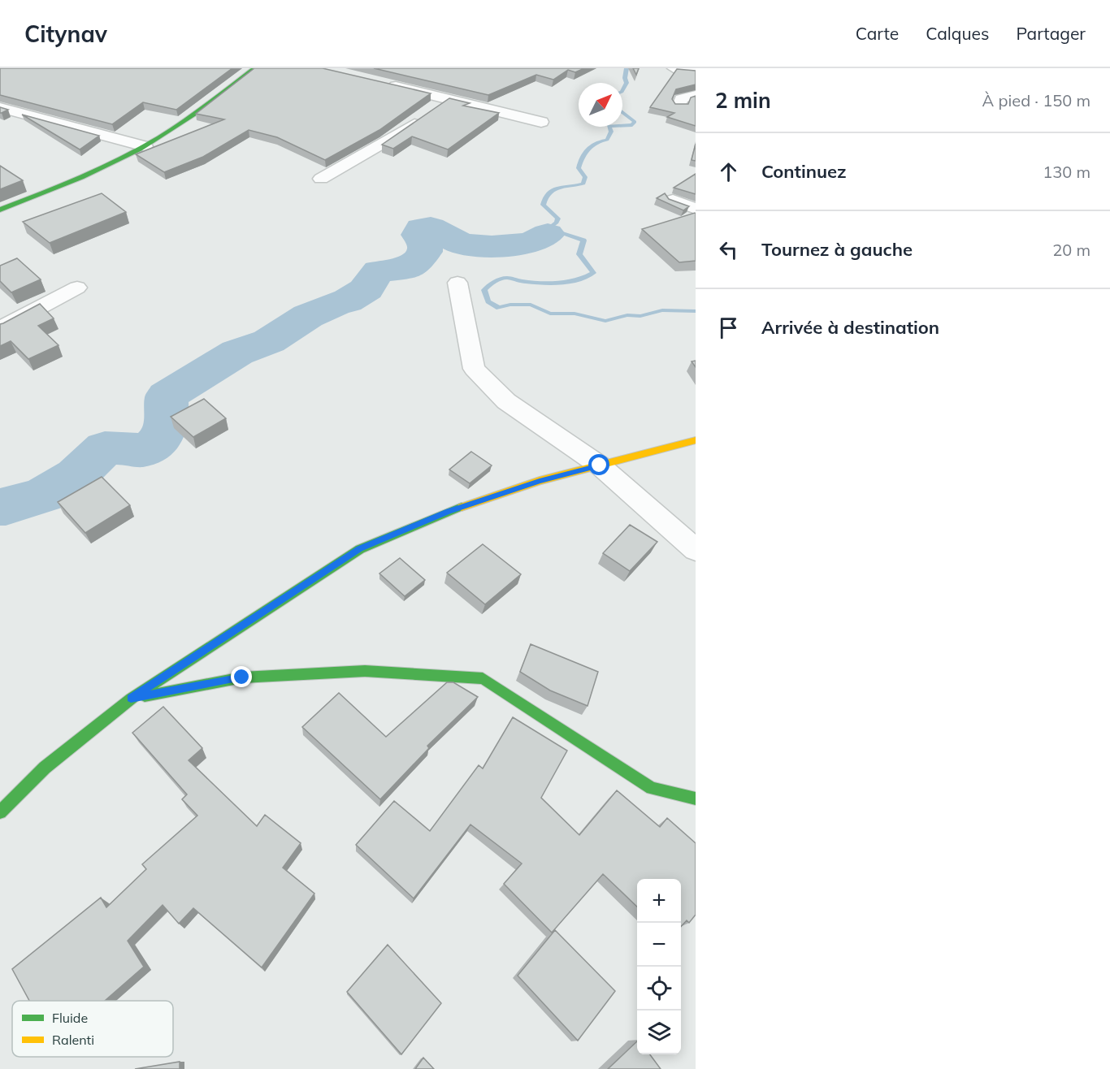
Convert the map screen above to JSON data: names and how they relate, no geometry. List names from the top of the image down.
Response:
{
  "legend": ["Fluide", "Ralenti"],
  "north": "top right",
  "page": {
    "header": "Citynav",
    "nav": ["Carte", "Calques", "Partager"],
    "heading": ["2 min", "À pied · 150 m"],
    "list": [
      ["Continuez", "130 m"],
      ["Tournez à gauche", "20 m"],
      "Arrivée à destination"
    ],
    "map_buttons": ["+", "−"]
  }
}
